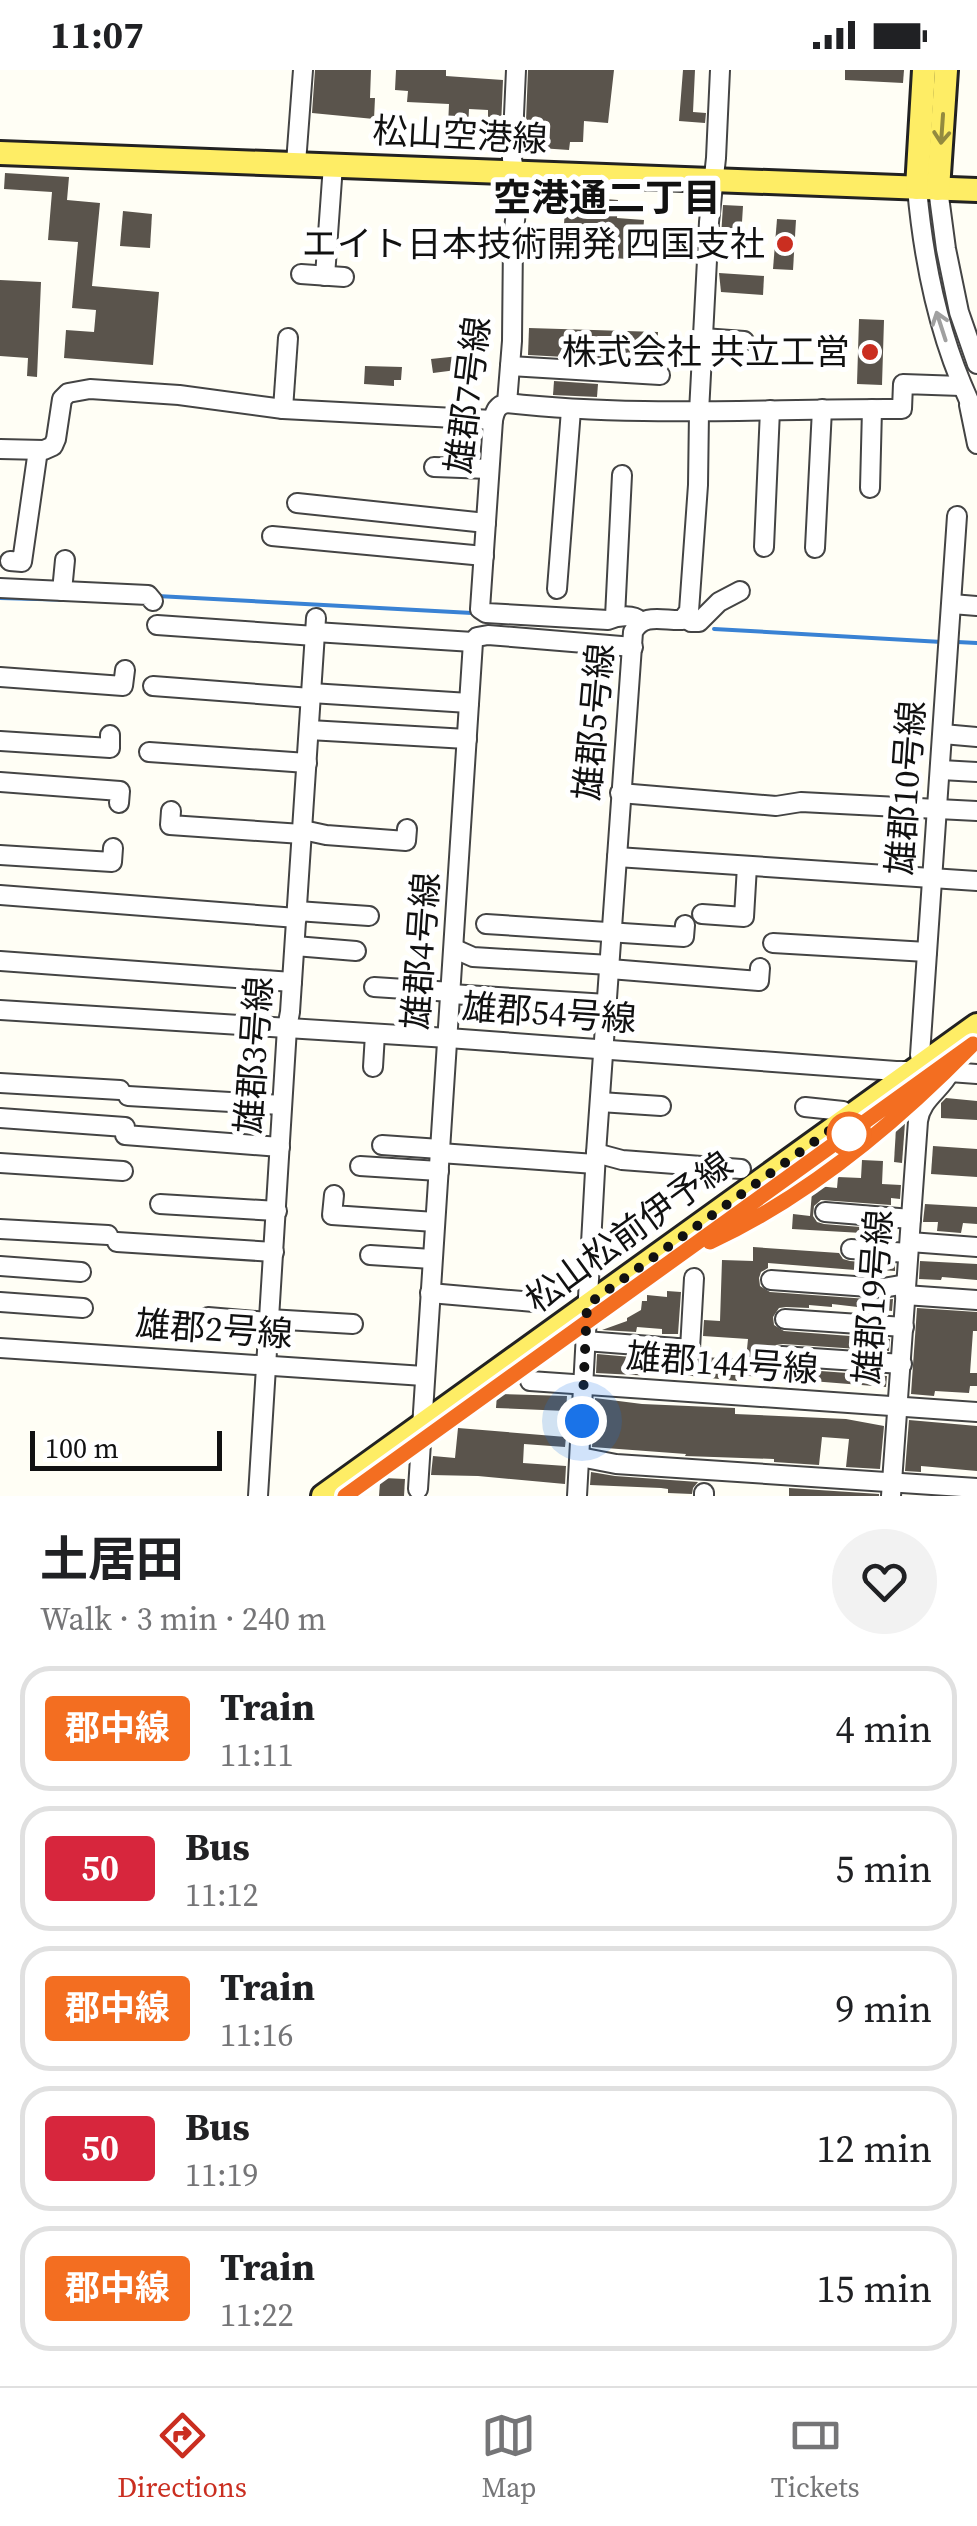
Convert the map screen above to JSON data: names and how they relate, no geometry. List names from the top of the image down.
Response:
{
  "streets": {
    "main road": ["松山空港線", "松山松前伊予線"],
    "street": [
      "雄郡7号線",
      "雄郡5号線",
      "雄郡10号線",
      "雄郡4号線",
      "雄郡54号線",
      "雄郡3号線",
      "雄郡19号線",
      "雄郡2号線",
      "雄郡144号線"
    ]
  },
  "crossings": [
    ["松山空港線", "雄郡7号線"],
    ["雄郡5号線", "雄郡54号線"],
    ["雄郡5号線", "松山松前伊予線"],
    ["雄郡5号線", "雄郡144号線"],
    ["雄郡10号線", "雄郡54号線"],
    ["雄郡10号線", "松山松前伊予線"],
    ["雄郡10号線", "雄郡19号線"],
    ["雄郡4号線", "雄郡54号線"],
    ["雄郡4号線", "松山松前伊予線"],
    ["雄郡4号線", "雄郡2号線"],
    ["雄郡54号線", "雄郡3号線"],
    ["雄郡54号線", "松山松前伊予線"],
    ["雄郡54号線", "雄郡19号線"],
    ["雄郡3号線", "雄郡2号線"],
    ["松山松前伊予線", "雄郡19号線"],
    ["雄郡19号線", "雄郡144号線"]
  ],
  "districts": ["空港通二丁目"],
  "places": ["エイト日本技術開発 四国支社", "株式会社 共立工営"],
  "scale_bar": "100 m",
  "page": {
    "status": "11:07",
    "scale": "100 m",
    "heading": ["土居田", "Walk · 3 min · 240 m"],
    "list": [
      {
        "mark": "郡中線",
        "name": "Train",
        "note": "11:11",
        "value": "4 min"
      },
      {
        "mark": "50",
        "name": "Bus",
        "note": "11:12",
        "value": "5 min"
      },
      {
        "mark": "郡中線",
        "name": "Train",
        "note": "11:16",
        "value": "9 min"
      },
      {
        "mark": "50",
        "name": "Bus",
        "note": "11:19",
        "value": "12 min"
      },
      {
        "mark": "郡中線",
        "name": "Train",
        "note": "11:22",
        "value": "15 min"
      }
    ],
    "tabs": ["Directions", "Map", "Tickets"]
  }
}
